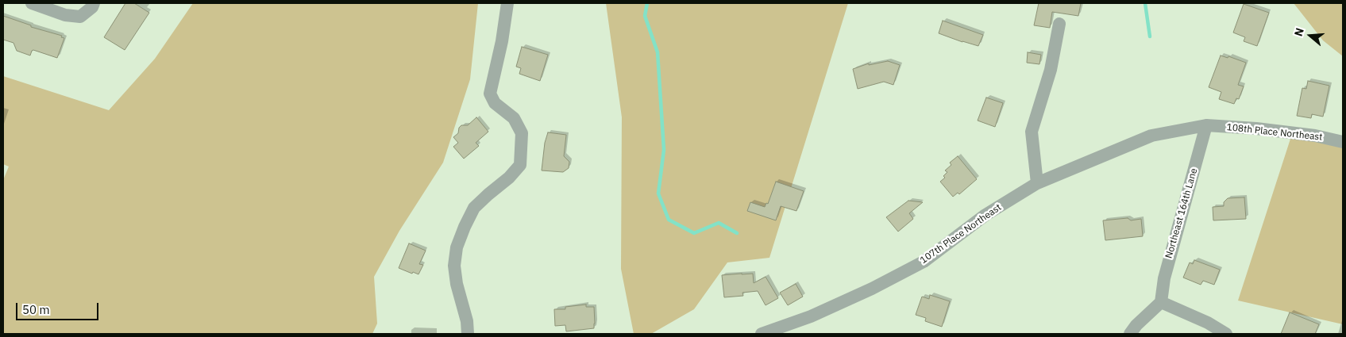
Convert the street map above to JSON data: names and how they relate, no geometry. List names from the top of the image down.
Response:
{
  "streets": {
    "street": ["108th Place Northeast", "Northeast 164th Lane", "107th Place Northeast"]
  },
  "crossings": [
    ["108th Place Northeast", "Northeast 164th Lane"],
    ["108th Place Northeast", "107th Place Northeast"],
    ["Northeast 164th Lane", "107th Place Northeast"]
  ],
  "scale_bar": "50 m",
  "north": "left"
}
